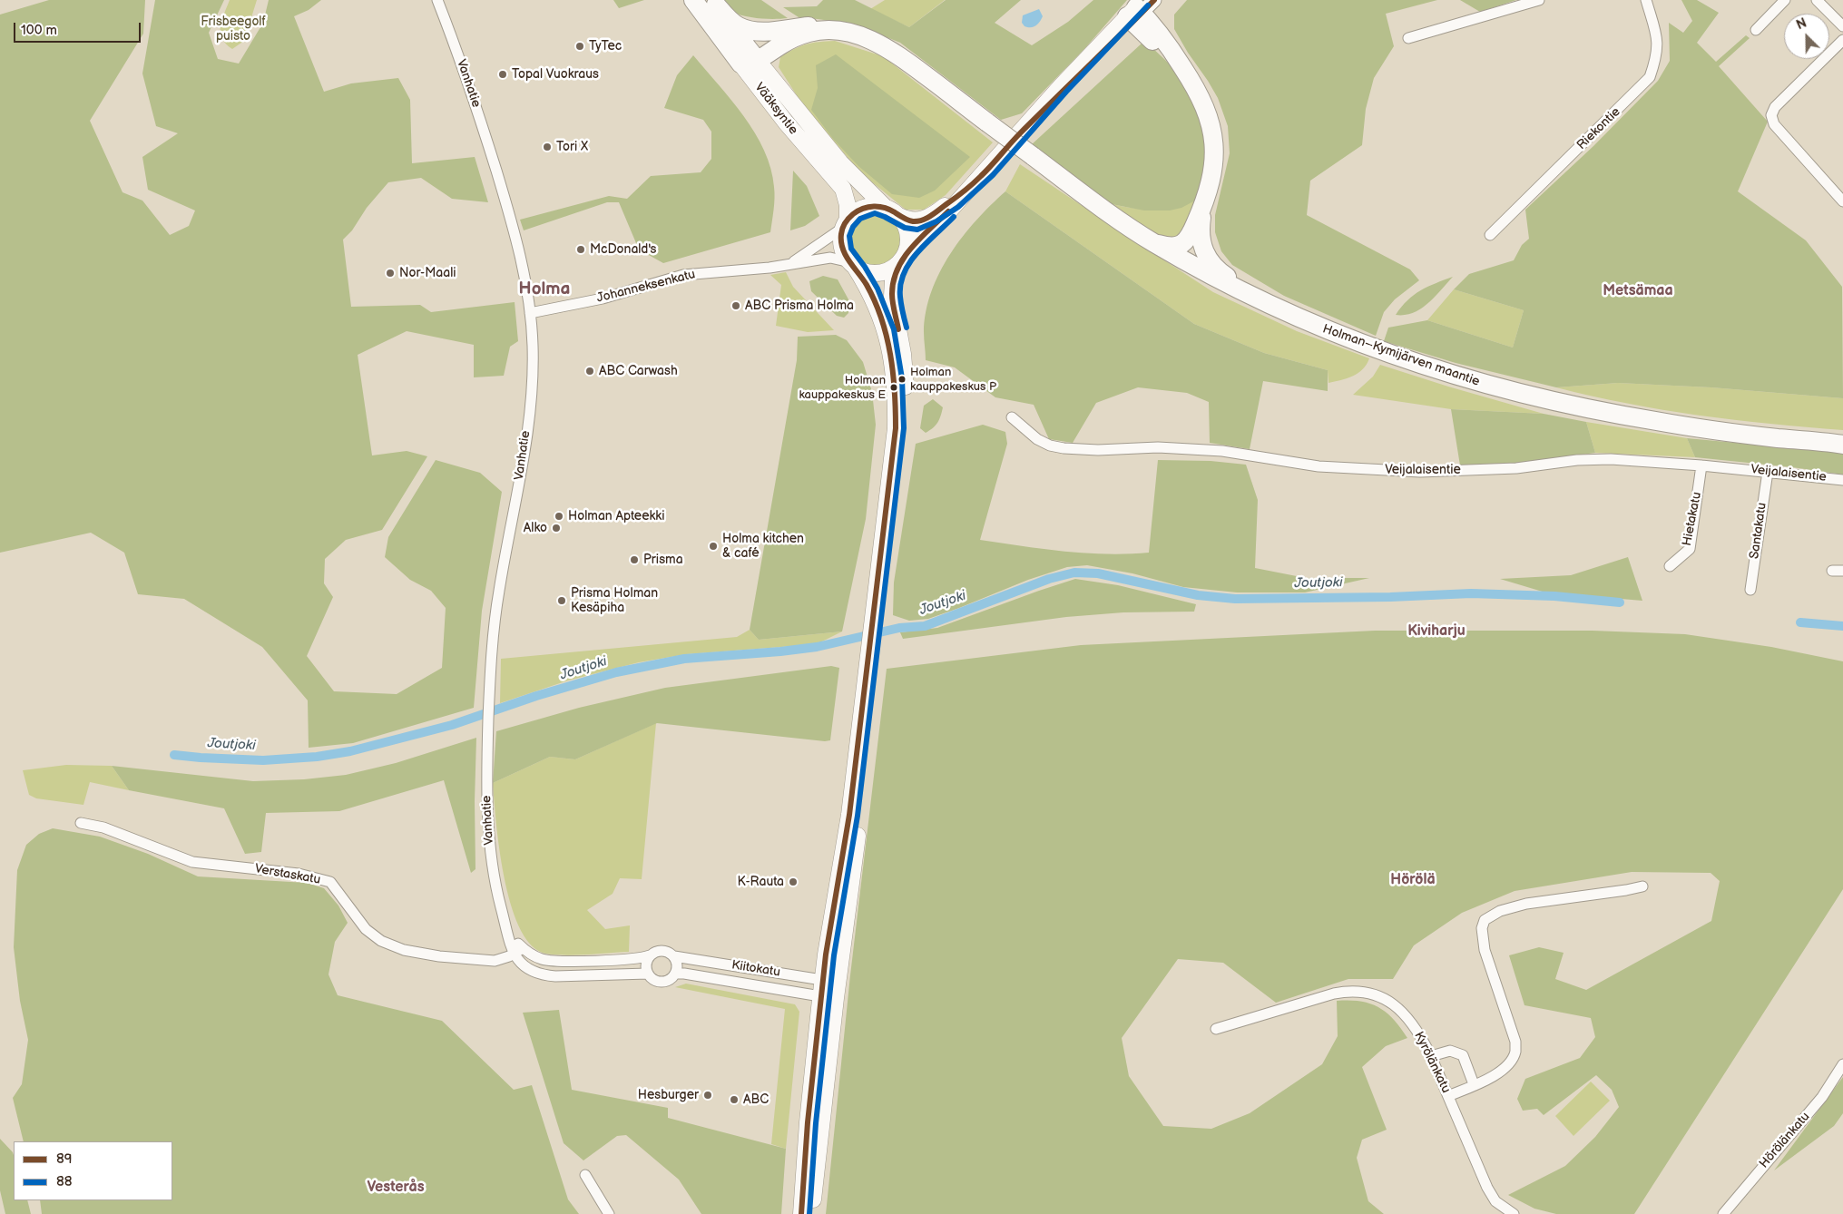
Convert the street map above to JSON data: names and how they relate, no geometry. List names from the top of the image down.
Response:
{
  "streets": {
    "highway": ["Vääksyntie", "Holman–Kymijärven maantie"],
    "street": [
      "Vanhatie",
      "Riekontie",
      "Johanneksenkatu",
      "Veijalaisentie",
      "Hietakatu",
      "Santakatu",
      "Verstaskatu",
      "Kiitokatu",
      "Kyrölänkatu",
      "Hörölänkatu"
    ]
  },
  "crossings": [
    ["Vanhatie", "Johanneksenkatu"],
    ["Vanhatie", "Verstaskatu"],
    ["Vääksyntie", "Johanneksenkatu"],
    ["Vääksyntie", "Holman–Kymijärven maantie"],
    ["Veijalaisentie", "Hietakatu"],
    ["Veijalaisentie", "Santakatu"]
  ],
  "districts": [
    "Holma",
    "Metsämaa",
    "Kiviharju",
    "Hörölä",
    "Vesterås"
  ],
  "water": ["Joutjoki"],
  "parks": ["Frisbeegolf puisto"],
  "places": [
    "TyTec",
    "Topal Vuokraus",
    "Tori X",
    "McDonald's",
    "Nor-Maali",
    "ABC Prisma Holma",
    "ABC Carwash",
    "Holman kauppakeskus P",
    "Holman kauppakeskus E",
    "Holman Apteekki",
    "Alko",
    "Holma kitchen & café",
    "Prisma",
    "Prisma Holman Kesäpiha",
    "K-Rauta",
    "Hesburger",
    "ABC"
  ],
  "lines": ["transit line 89", "transit line 88"],
  "legend": ["89", "88"],
  "scale_bar": "100 m",
  "north": "top left"
}
